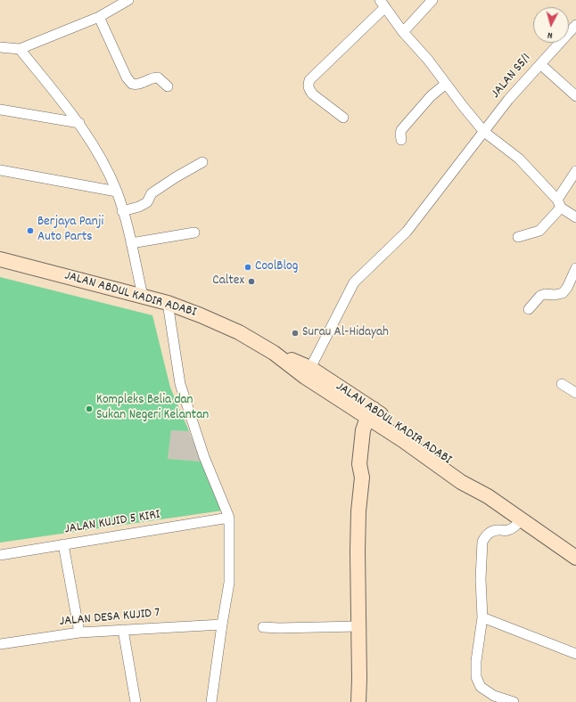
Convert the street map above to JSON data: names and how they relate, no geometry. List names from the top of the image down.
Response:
{
  "streets": {
    "main road": ["JALAN ABDUL KADIR ADABI"],
    "street": ["JALAN S5/1", "JALAN KUJID 5 KIRI", "JALAN DESA KUJID 7"]
  },
  "crossings": [
    ["JALAN S5/1", "JALAN ABDUL KADIR ADABI"]
  ],
  "places": [
    "Berjaya Panji Auto Parts",
    "CoolBlog",
    "Caltex",
    "Surau Al-Hidayah",
    "Kompleks Belia dan Sukan Negeri Kelantan"
  ],
  "north": "bottom"
}
